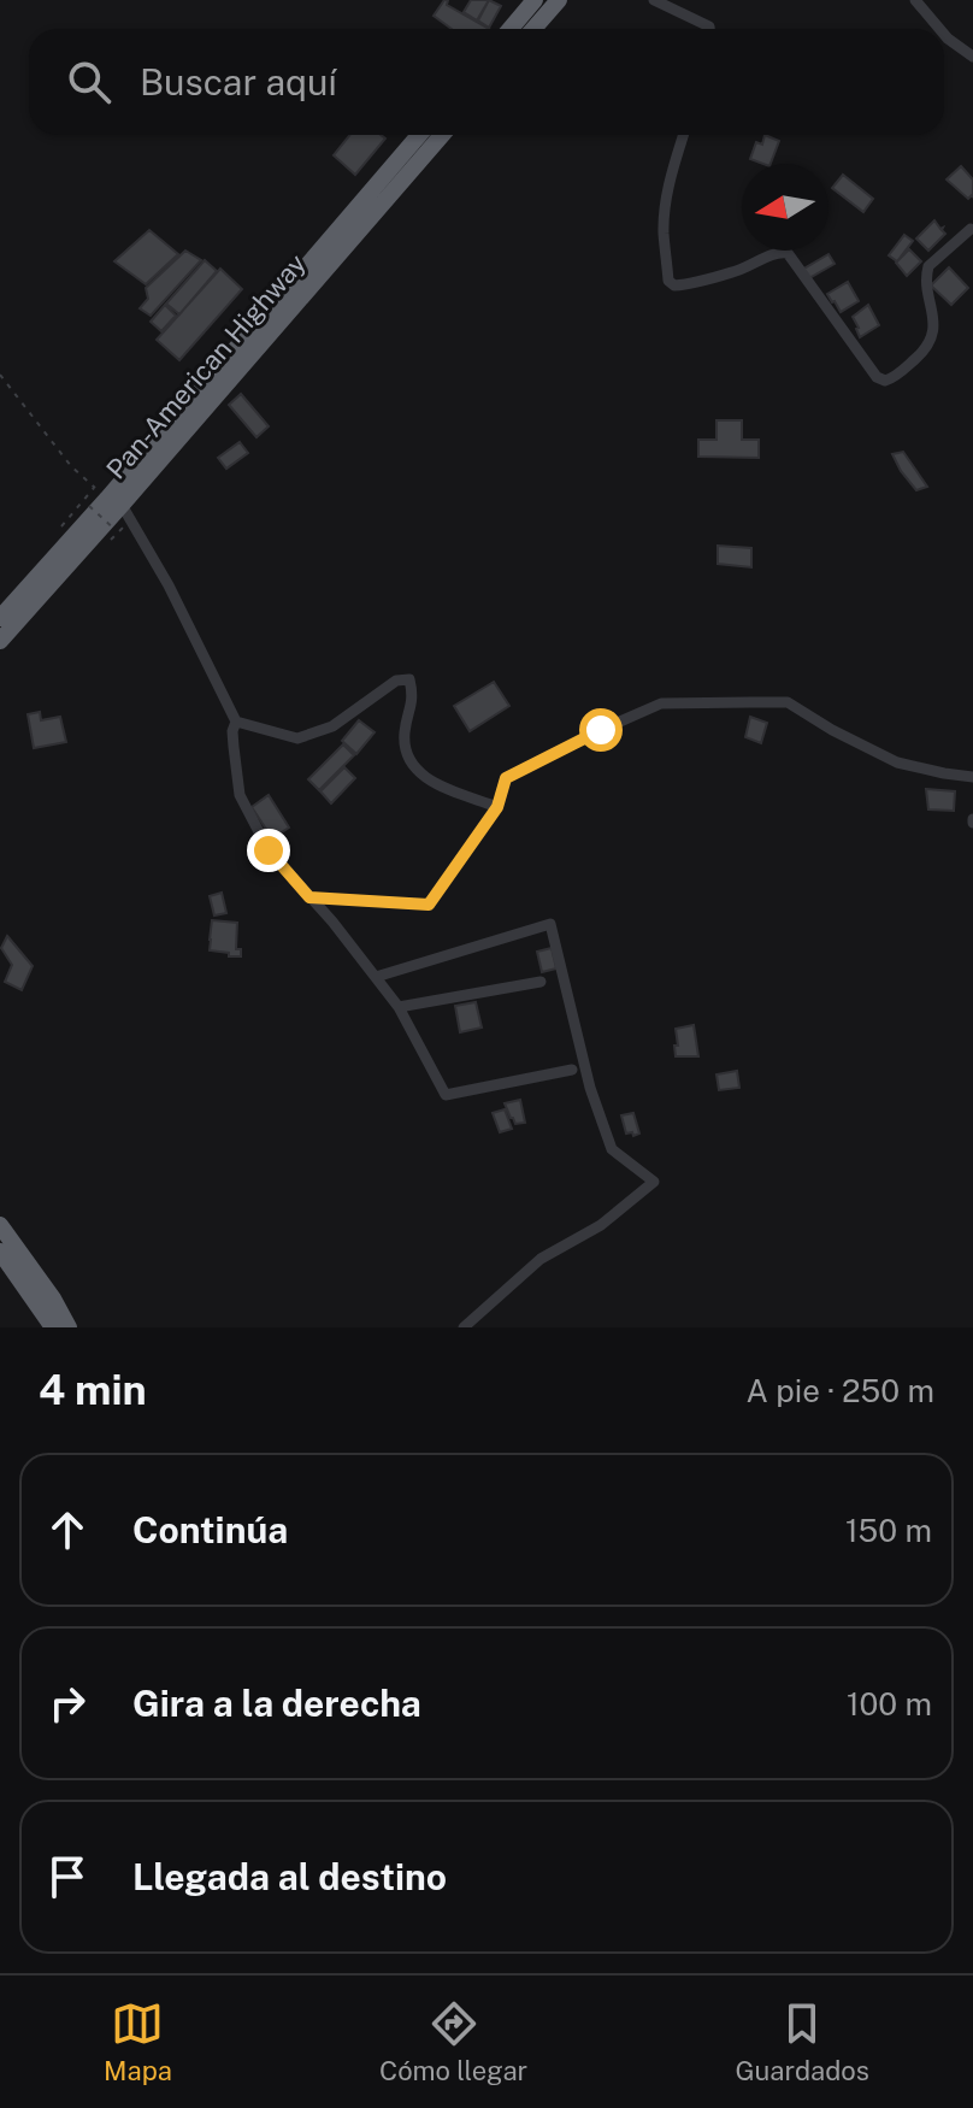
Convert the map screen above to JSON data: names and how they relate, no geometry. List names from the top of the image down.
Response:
{
  "streets": {
    "highway": ["Pan-American Highway"]
  },
  "north": "left",
  "page": {
    "search": "Buscar aquí",
    "heading": ["4 min", "A pie · 250 m"],
    "list": [
      ["Continúa", "150 m"],
      ["Gira a la derecha", "100 m"],
      "Llegada al destino"
    ],
    "nav": ["Mapa", "Cómo llegar", "Guardados"]
  }
}
